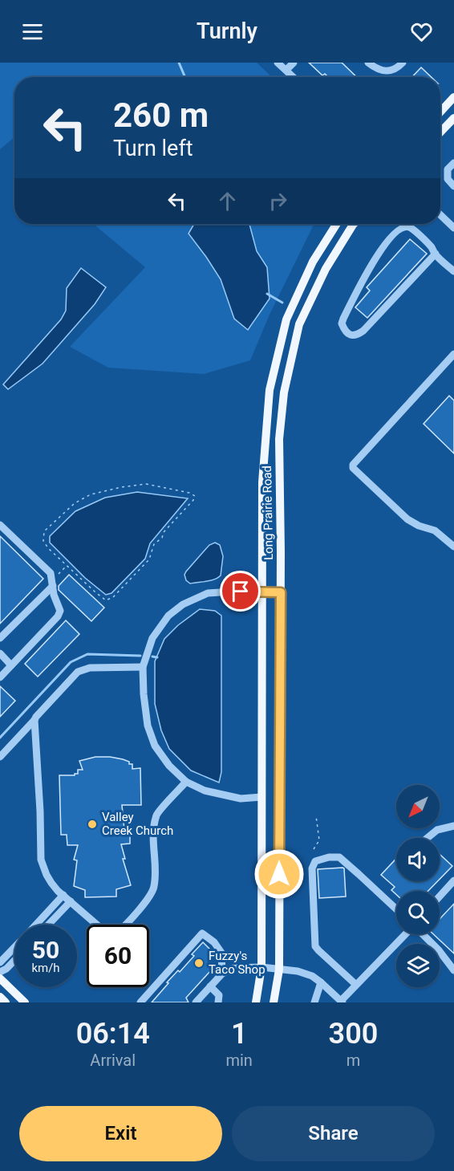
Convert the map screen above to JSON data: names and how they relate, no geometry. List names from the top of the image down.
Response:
{
  "streets": {
    "main road": ["Long Prairie Road"]
  },
  "places": ["Valley Creek Church", "Fuzzy's Taco Shop"],
  "north": "bottom left",
  "page": {
    "header": "Turnly",
    "turn": ["260 m", "Turn left"],
    "speed": "50 km/h",
    "limit": "60",
    "eta": [
      "06:14",
      "Arrival",
      "1",
      "min",
      "300",
      "m"
    ],
    "buttons": ["Exit", "Share"]
  }
}
